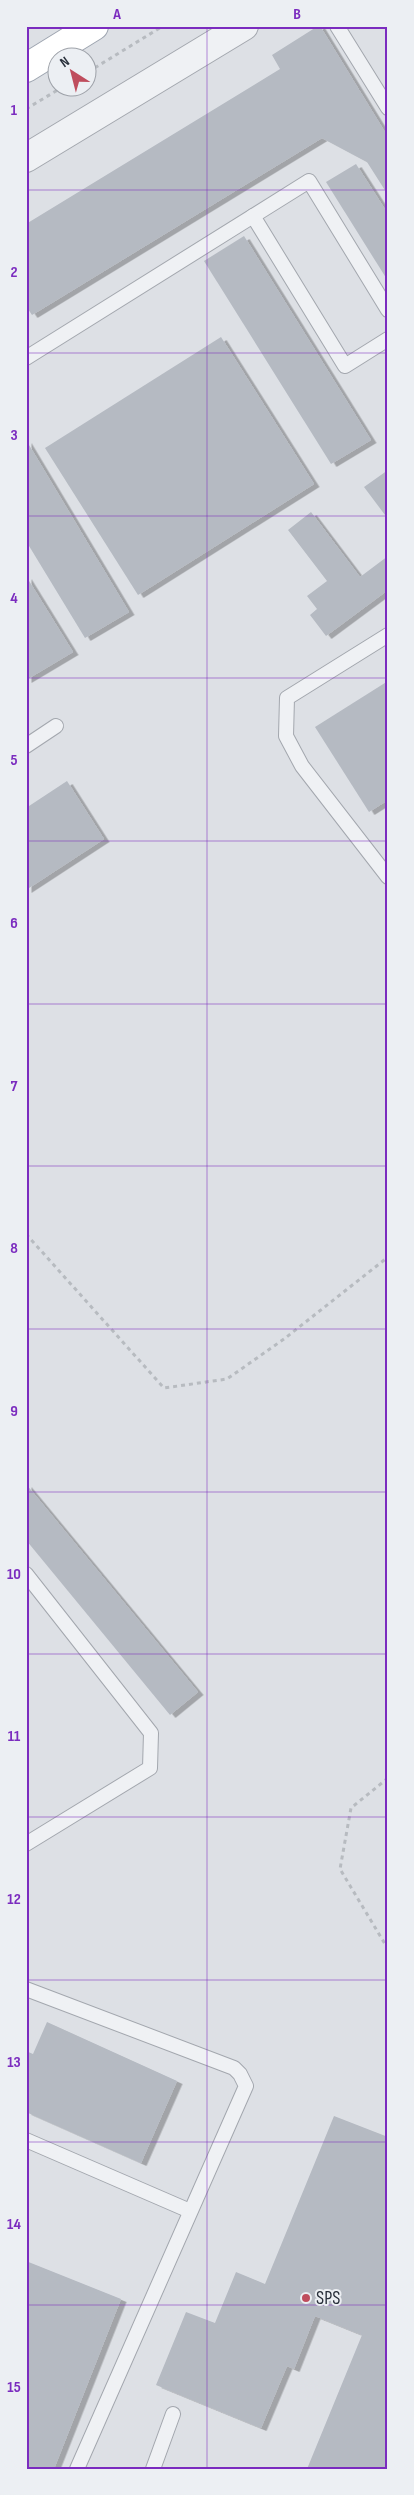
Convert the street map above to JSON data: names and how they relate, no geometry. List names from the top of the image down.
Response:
{
  "places": ["SPS"],
  "north": "top left",
  "grid": {
    "columns": ["A", "B"],
    "rows": [
      "1",
      "2",
      "3",
      "4",
      "5",
      "6",
      "7",
      "8",
      "9",
      "10",
      "11",
      "12",
      "13",
      "14",
      "15"
    ]
  }
}
